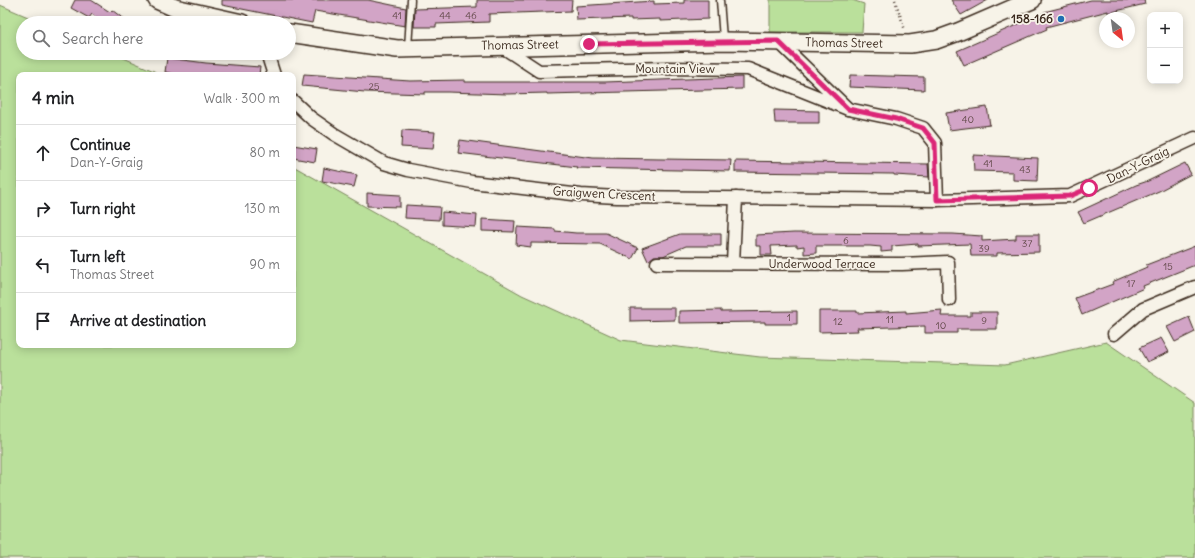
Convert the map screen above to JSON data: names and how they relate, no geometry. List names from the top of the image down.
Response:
{
  "streets": {
    "main road": ["Thomas Street"],
    "street": [
      "Mountain View",
      "Dan-Y-Graig",
      "Graigwen Crescent",
      "Underwood Terrace"
    ]
  },
  "crossings": [
    ["Thomas Street", "Mountain View"],
    ["Mountain View", "Dan-Y-Graig"],
    ["Mountain View", "Graigwen Crescent"],
    ["Dan-Y-Graig", "Graigwen Crescent"]
  ],
  "places": ["158-166"],
  "house_numbers": [
    "41",
    "44",
    "46",
    "25",
    "40",
    "41",
    "43",
    "6",
    "37",
    "39",
    "15",
    "17",
    "1",
    "11",
    "9",
    "12",
    "10"
  ],
  "north": "bottom right",
  "page": {
    "map_buttons": ["+", "−"],
    "search": "Search here",
    "heading": ["4 min", "Walk · 300 m"],
    "list": [
      ["Continue", "Dan-Y-Graig", "80 m"],
      ["Turn right", "130 m"],
      ["Turn left", "Thomas Street", "90 m"],
      "Arrive at destination"
    ]
  }
}
